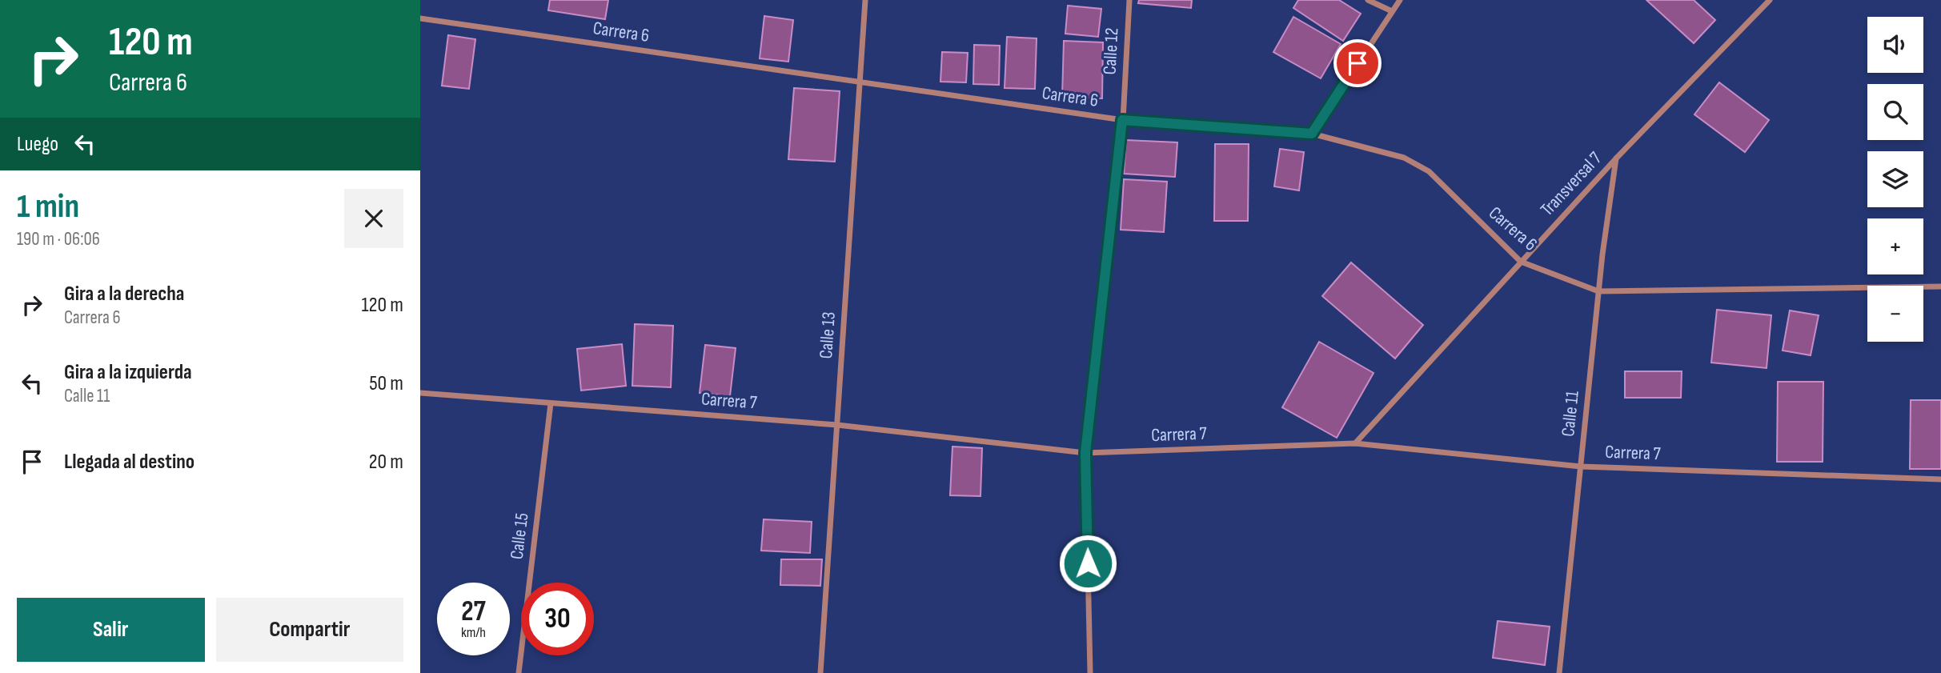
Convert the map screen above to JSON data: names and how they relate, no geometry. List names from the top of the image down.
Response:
{
  "streets": {
    "street": [
      "Carrera 6",
      "Calle 12",
      "Transversal 7",
      "Calle 13",
      "Carrera 7",
      "Calle 11",
      "Calle 15"
    ]
  },
  "crossings": [
    ["Carrera 6", "Calle 12"],
    ["Carrera 6", "Transversal 7"],
    ["Carrera 6", "Calle 13"],
    ["Carrera 6", "Calle 11"],
    ["Calle 12", "Carrera 7"],
    ["Transversal 7", "Carrera 7"],
    ["Transversal 7", "Calle 11"],
    ["Calle 13", "Carrera 7"],
    ["Carrera 7", "Calle 11"],
    ["Carrera 7", "Calle 15"]
  ],
  "page": {
    "turn": ["120 m", "Carrera 6"],
    "map_buttons": ["+", "−"],
    "then": "Luego",
    "heading": ["1 min", "190 m · 06:06"],
    "list": [
      {
        "name": "Gira a la derecha",
        "note": "Carrera 6",
        "value": "120 m"
      },
      {
        "name": "Gira a la izquierda",
        "note": "Calle 11",
        "value": "50 m"
      },
      {
        "name": "Llegada al destino",
        "value": "20 m"
      }
    ],
    "speed": "27 km/h",
    "limit": "30",
    "buttons": ["Salir", "Compartir"]
  }
}
